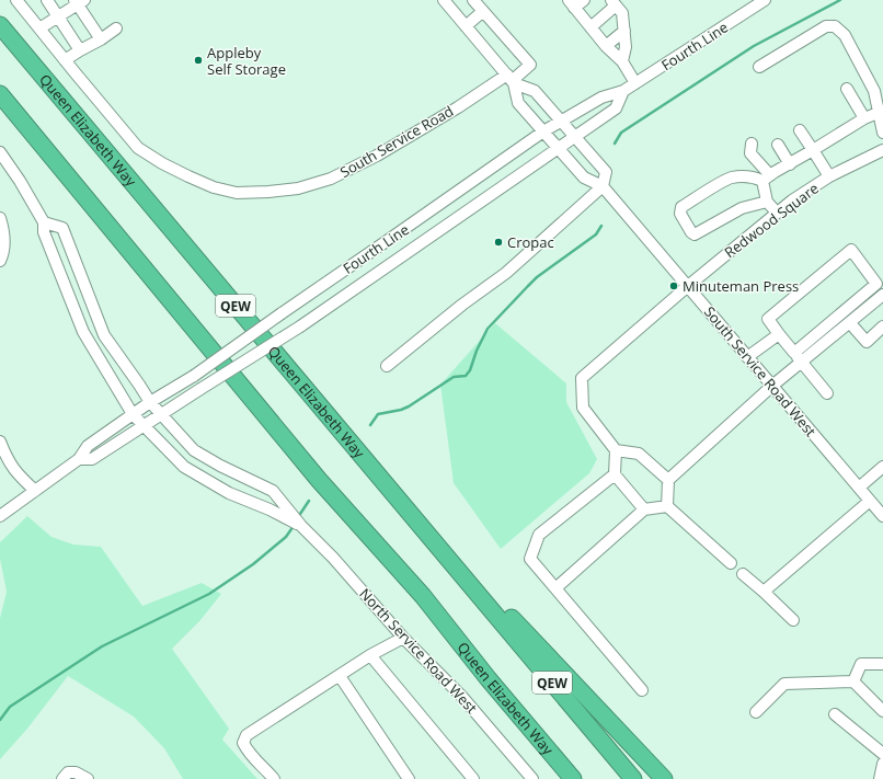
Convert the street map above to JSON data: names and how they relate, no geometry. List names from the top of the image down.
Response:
{
  "streets": {
    "highway": ["Queen Elizabeth Way", "QEW"],
    "street": [
      "Fourth Line",
      "South Service Road",
      "Redwood Square",
      "South Service Road West",
      "North Service Road West"
    ]
  },
  "crossings": [
    ["Fourth Line", "South Service Road West"],
    ["Fourth Line", "North Service Road West"],
    ["South Service Road", "South Service Road West"],
    ["Redwood Square", "South Service Road West"]
  ],
  "places": ["Appleby Self Storage", "Cropac", "Minuteman Press"]
}
